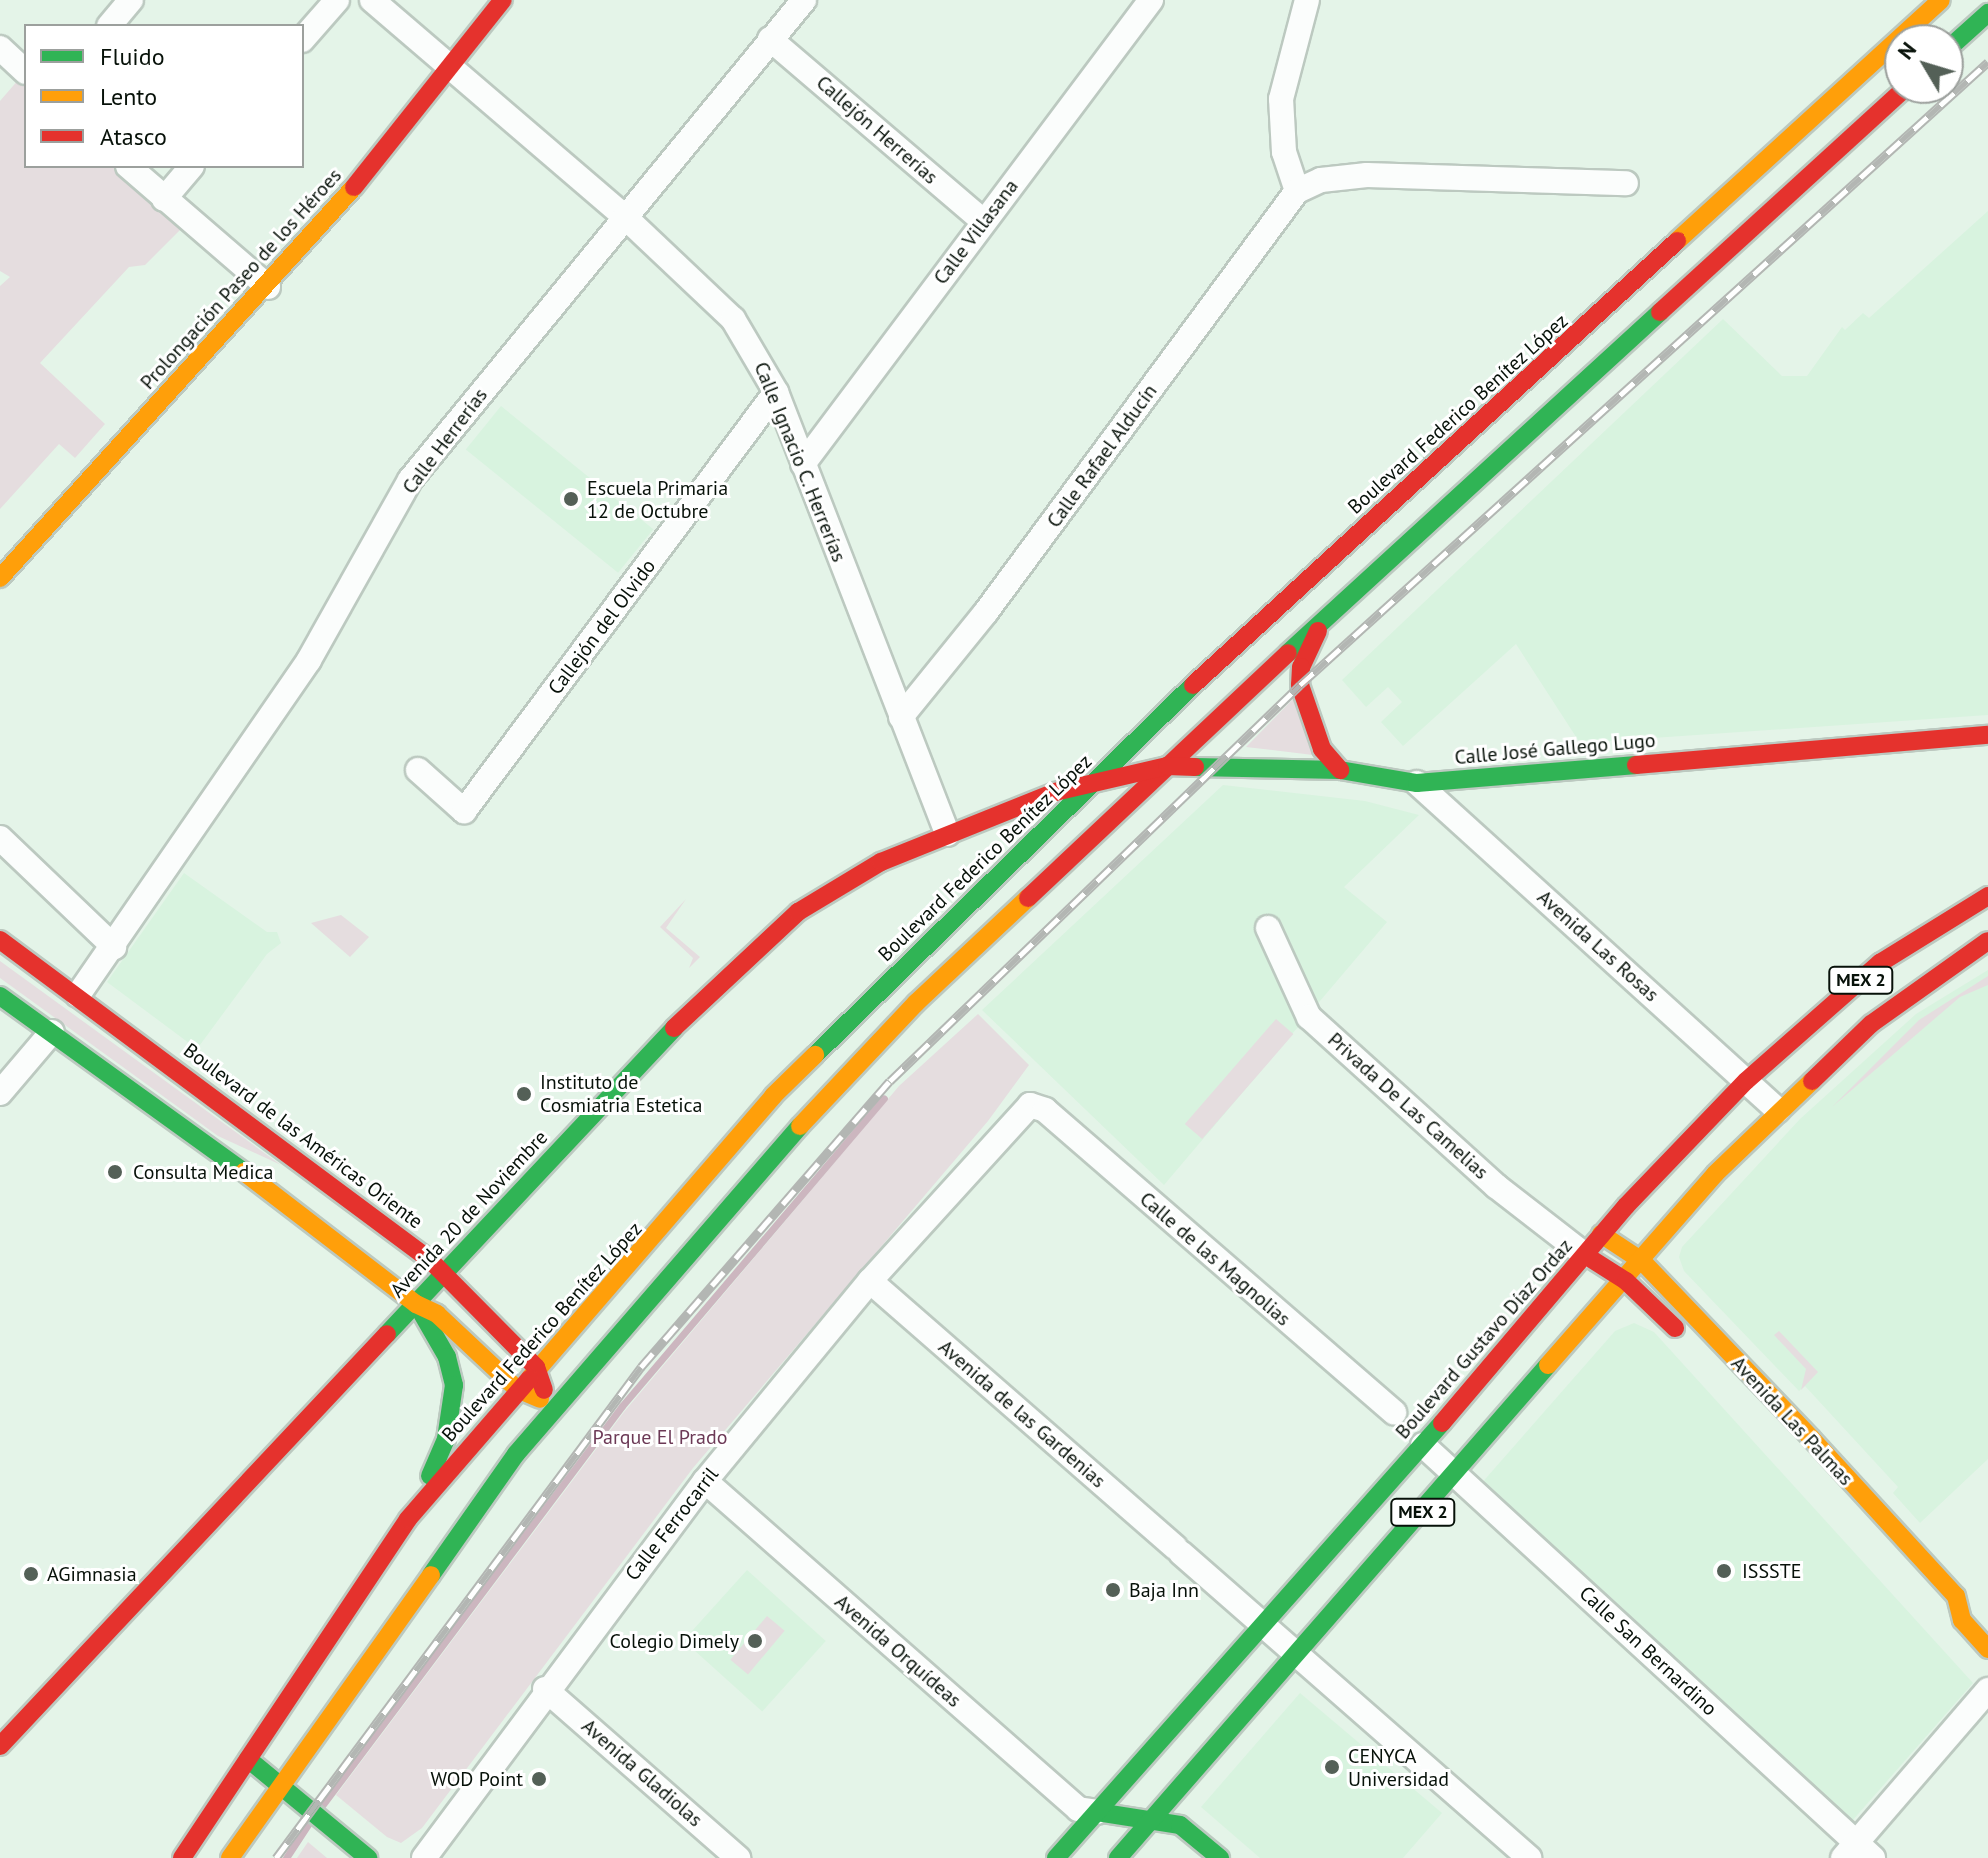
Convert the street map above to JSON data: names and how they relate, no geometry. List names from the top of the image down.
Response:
{
  "streets": {
    "main road": [
      "Prolongación Paseo de los Héroes",
      "Boulevard Federico Benítez López",
      "Calle José Gallego Lugo",
      "MEX 2",
      "Boulevard de las Américas Oriente",
      "Avenida 20 de Noviembre",
      "Boulevard Gustavo Díaz Ordaz",
      "Avenida Las Palmas"
    ],
    "street": [
      "Callejón Herrerías",
      "Calle Villasana",
      "Calle Herrerías",
      "Calle Rafael Alducín",
      "Calle Ignacio C. Herrerías",
      "Callejón del Olvido",
      "Avenida Las Rosas",
      "Privada De Las Camelias",
      "Calle de las Magnolias",
      "Avenida de las Gardenias",
      "Calle Ferrocarril",
      "Avenida Orquídeas",
      "Calle San Bernardino",
      "Avenida Gladiolas"
    ]
  },
  "crossings": [
    ["Callejón Herrerías", "Calle Villasana"],
    ["Callejón Herrerías", "Calle Herrerías"],
    ["Calle Villasana", "Calle Ignacio C. Herrerías"],
    ["Prolongación Paseo de los Héroes", "Calle Ignacio C. Herrerías"],
    ["Boulevard Federico Benítez López", "Boulevard de las Américas Oriente"],
    ["Boulevard Federico Benítez López", "Avenida 20 de Noviembre"],
    ["Calle Herrerías", "Calle Ignacio C. Herrerías"],
    ["Calle Herrerías", "Boulevard de las Américas Oriente"],
    ["Calle Rafael Alducín", "Calle Ignacio C. Herrerías"],
    ["Calle Ignacio C. Herrerías", "Callejón del Olvido"],
    ["Calle Ignacio C. Herrerías", "Avenida 20 de Noviembre"],
    ["Calle José Gallego Lugo", "Avenida Las Rosas"],
    ["Calle José Gallego Lugo", "Avenida 20 de Noviembre"],
    ["Avenida Las Rosas", "MEX 2"],
    ["Avenida Las Rosas", "Boulevard Gustavo Díaz Ordaz"],
    ["MEX 2", "Avenida de las Gardenias"],
    ["MEX 2", "Avenida Las Palmas"],
    ["MEX 2", "Calle San Bernardino"],
    ["Privada De Las Camelias", "Boulevard Gustavo Díaz Ordaz"],
    ["Boulevard de las Américas Oriente", "Avenida 20 de Noviembre"],
    ["Calle de las Magnolias", "Calle Ferrocarril"],
    ["Boulevard Gustavo Díaz Ordaz", "Avenida de las Gardenias"],
    ["Boulevard Gustavo Díaz Ordaz", "Avenida Las Palmas"],
    ["Boulevard Gustavo Díaz Ordaz", "Avenida Orquídeas"],
    ["Boulevard Gustavo Díaz Ordaz", "Calle San Bernardino"],
    ["Avenida de las Gardenias", "Calle Ferrocarril"],
    ["Calle Ferrocarril", "Avenida Orquídeas"],
    ["Calle Ferrocarril", "Avenida Gladiolas"]
  ],
  "parks": ["Parque El Prado"],
  "places": [
    "Escuela Primaria 12 de Octubre",
    "Instituto de Cosmiatria Estetica",
    "Consulta Medica",
    "ISSSTE",
    "AGimnasia",
    "Baja Inn",
    "Colegio Dimely",
    "CENYCA Universidad",
    "WOD Point"
  ],
  "legend": ["Fluido", "Lento", "Atasco"],
  "north": "top left"
}
